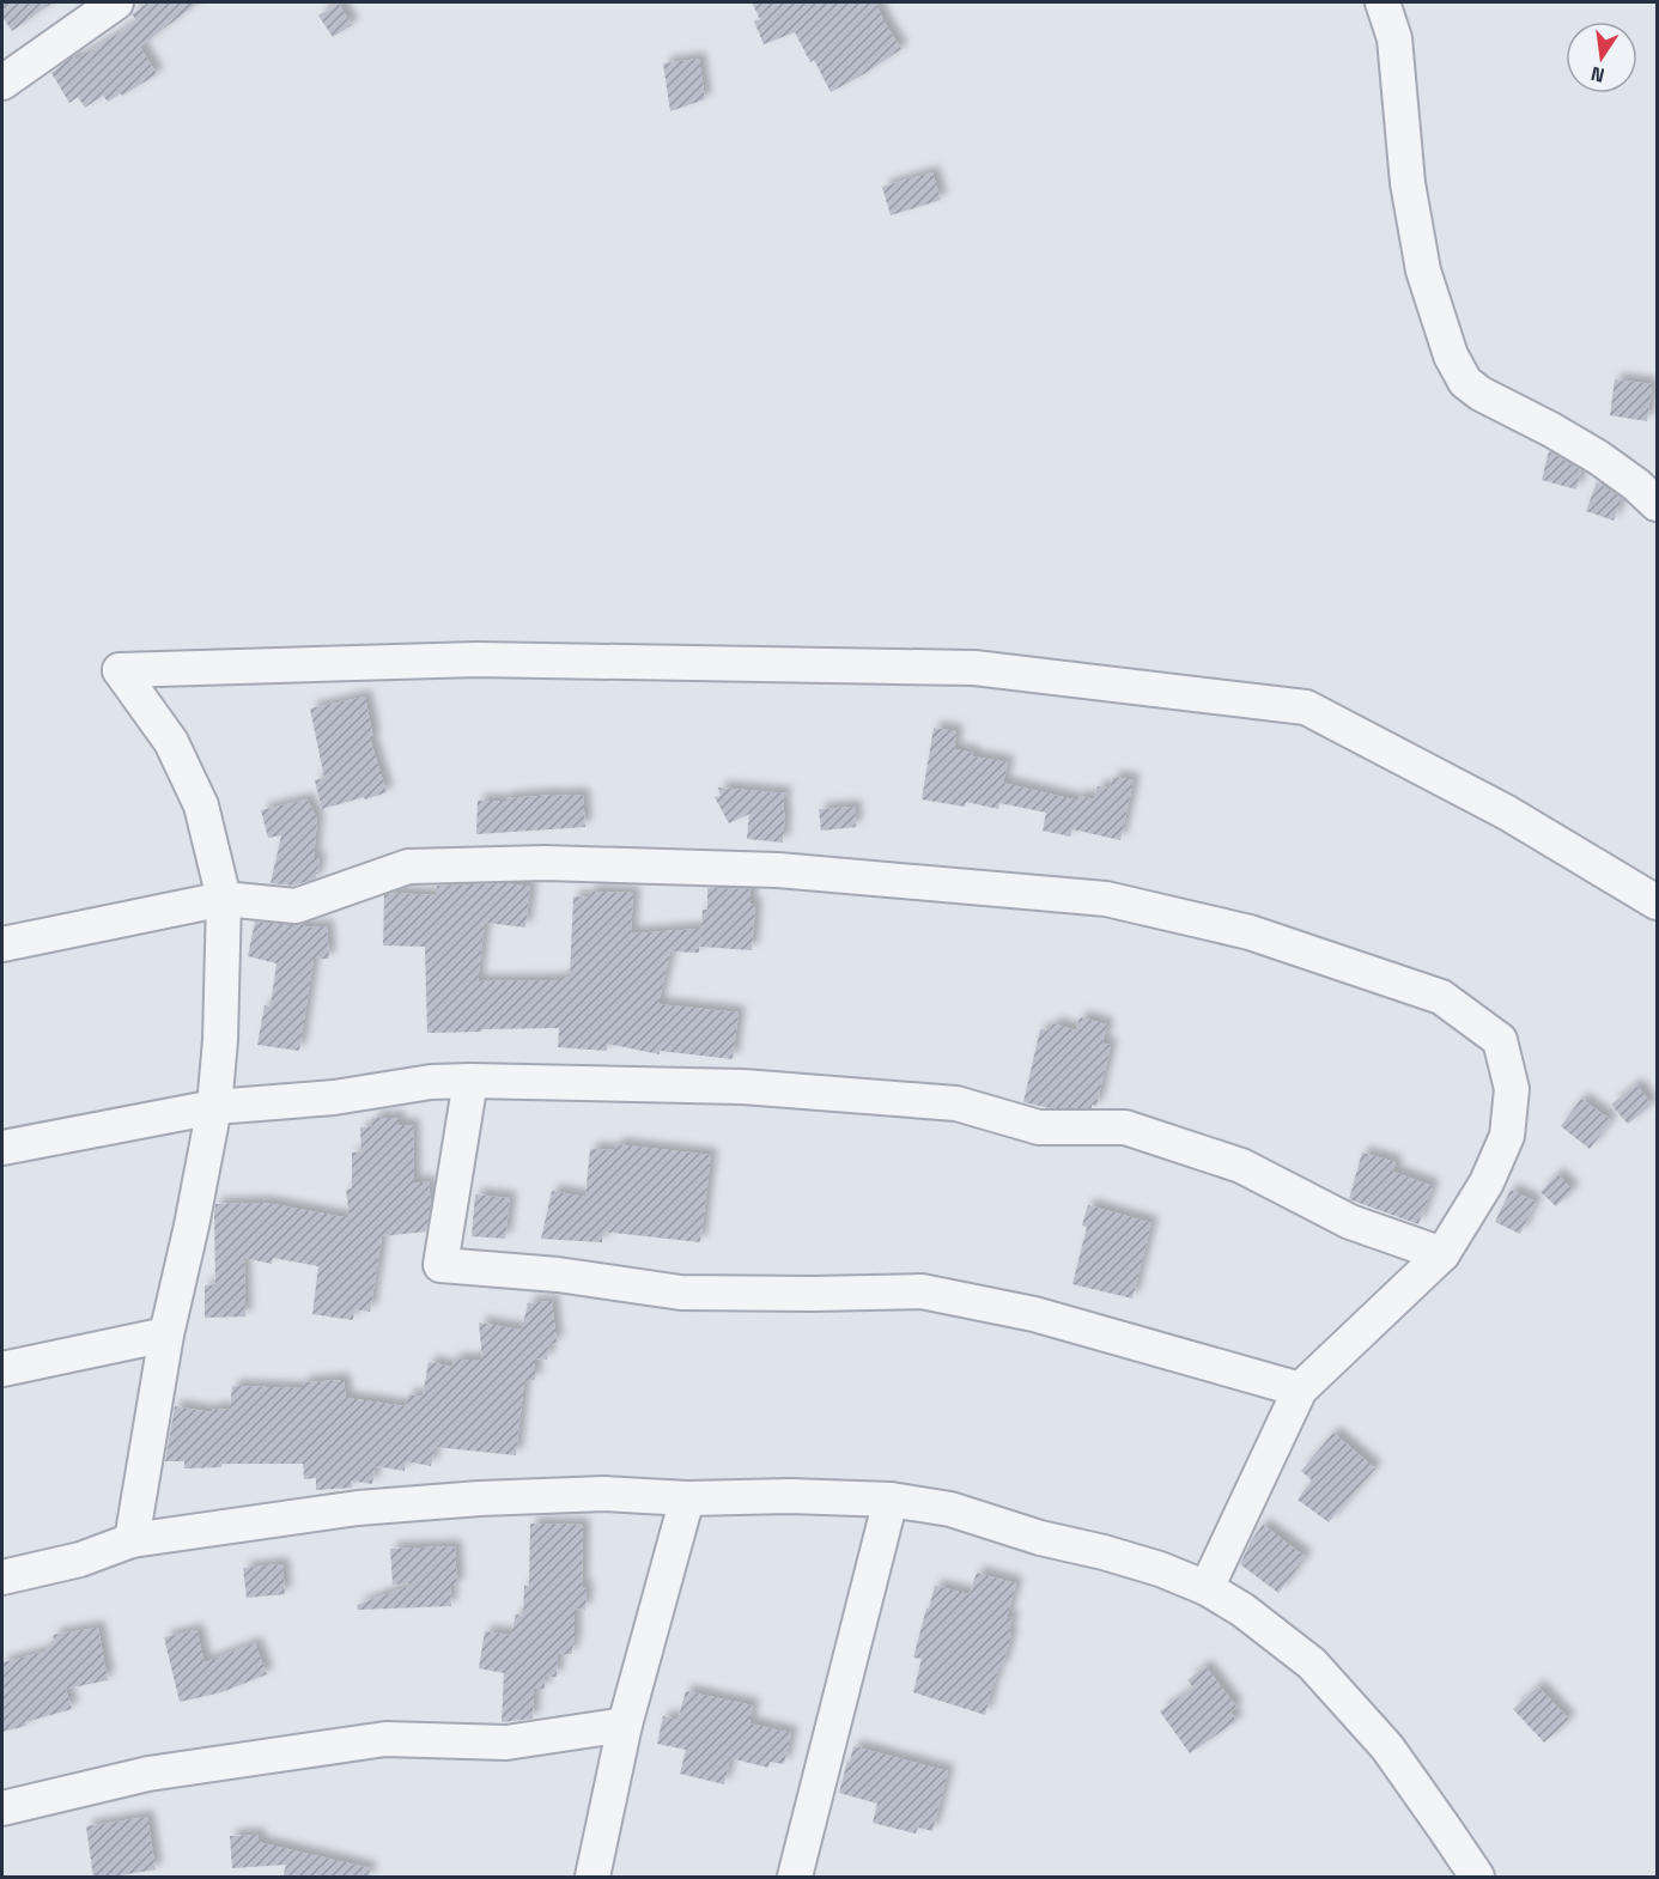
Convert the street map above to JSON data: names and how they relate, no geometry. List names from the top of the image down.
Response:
{
  "north": "bottom"
}
